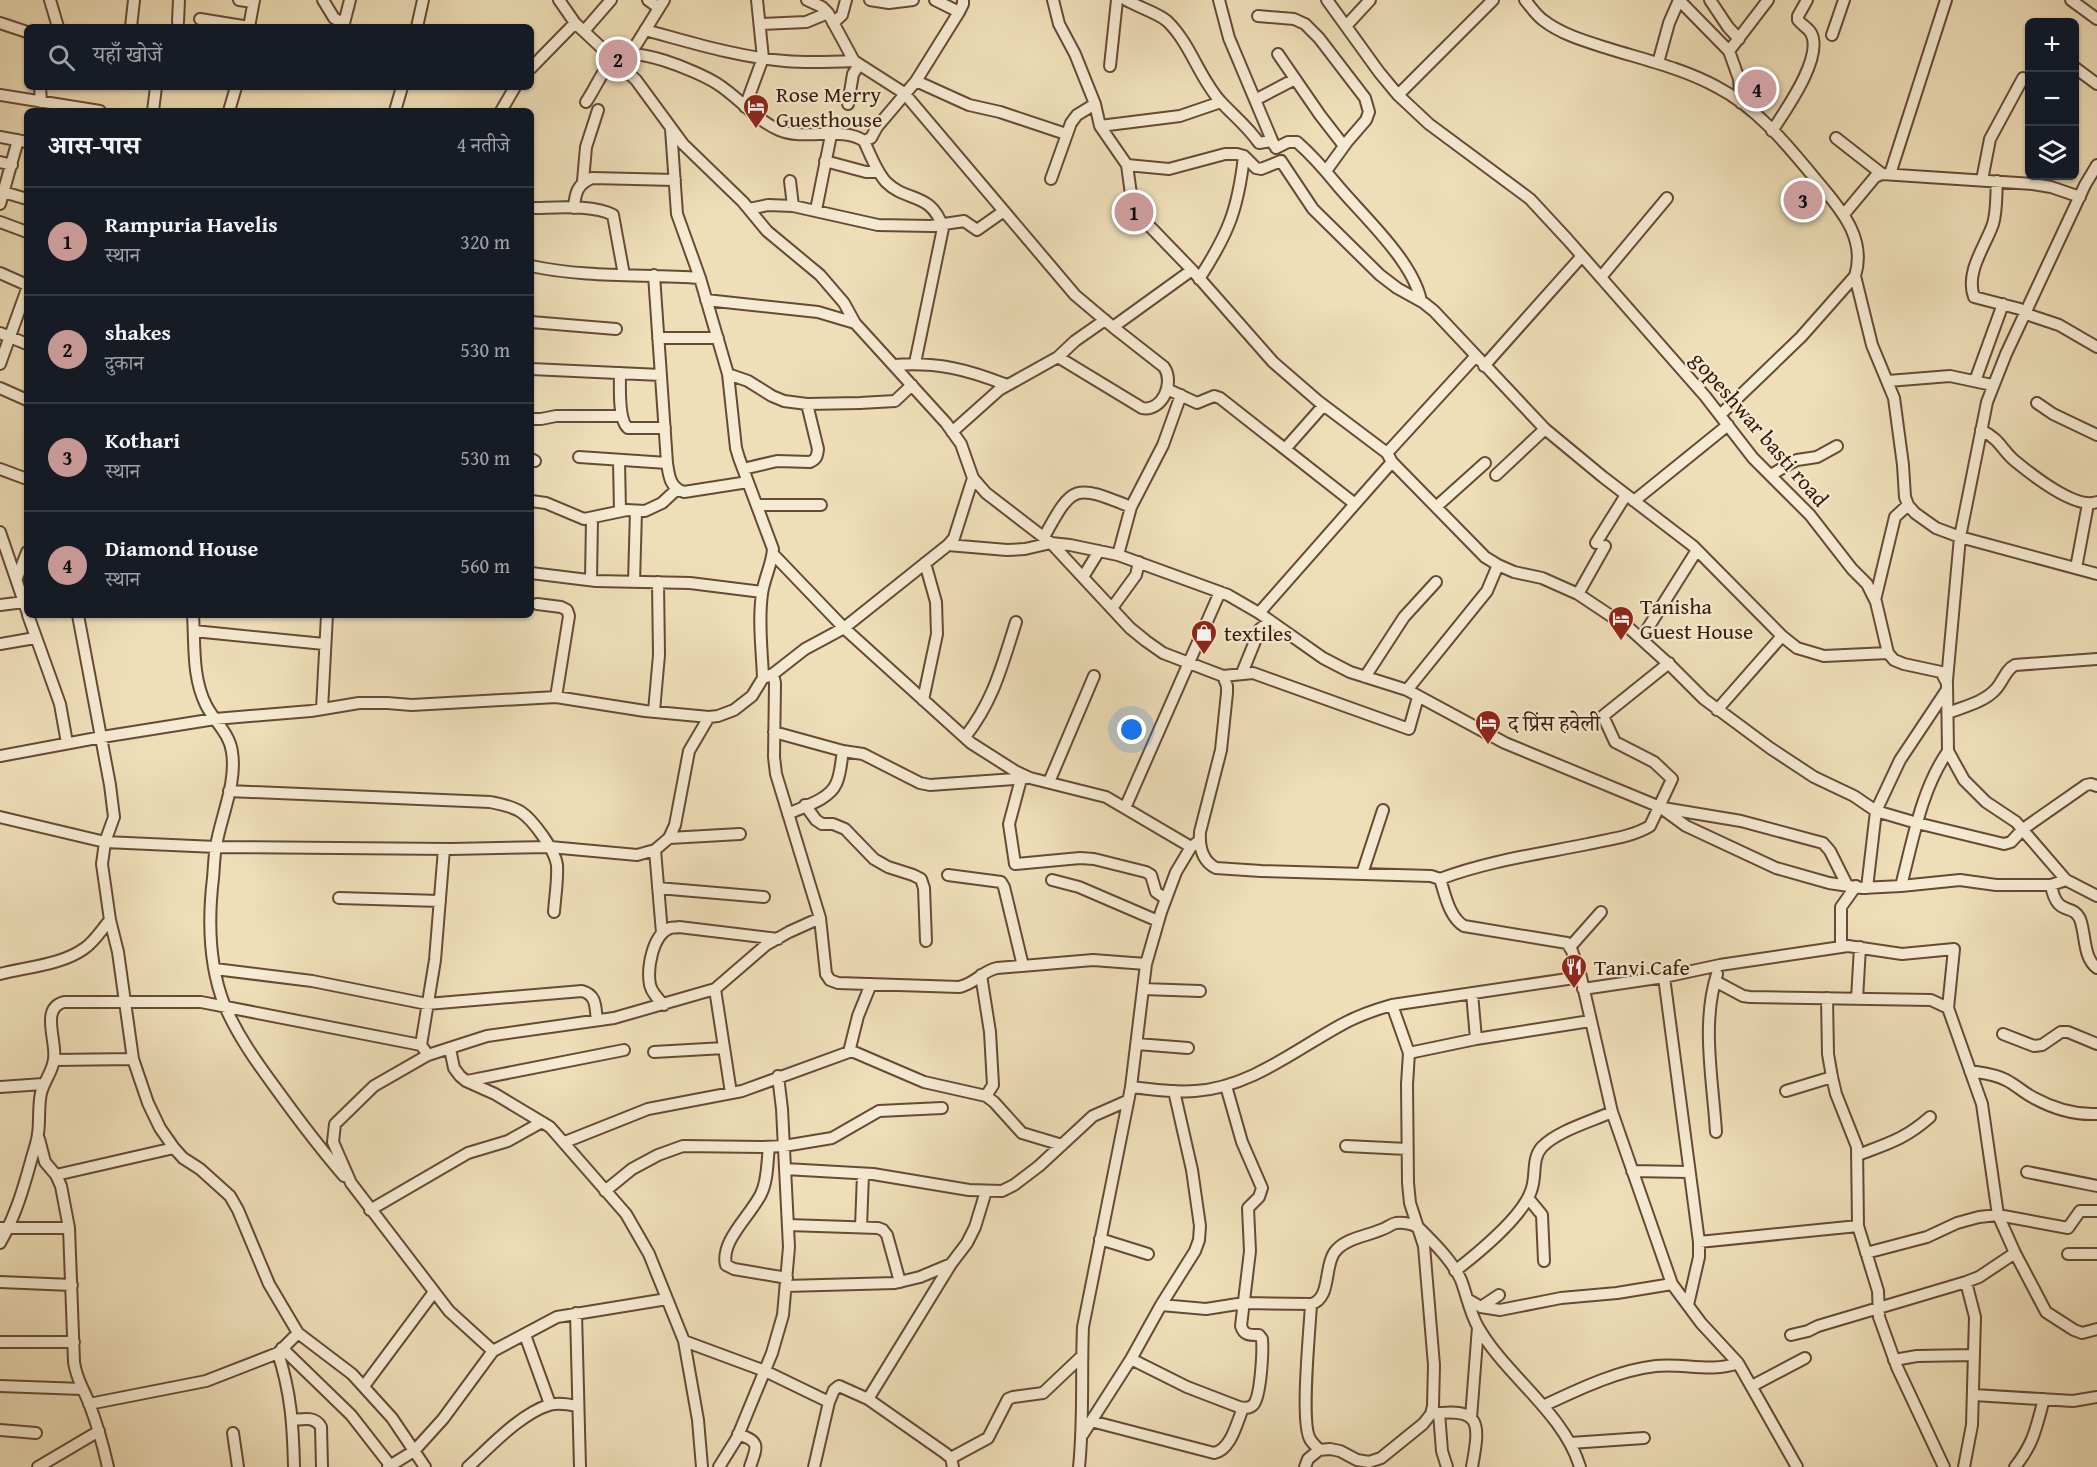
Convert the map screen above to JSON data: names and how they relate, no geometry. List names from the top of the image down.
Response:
{
  "streets": {
    "street": ["gopeshwar basti road"]
  },
  "places": {
    "hotel": ["Rose Merry Guesthouse", "Tanisha Guest House", "द प्रिंस हवेली"],
    "shop": ["textiles"],
    "restaurant": ["Tanvi Cafe"]
  },
  "page": {
    "map_buttons": ["+", "−"],
    "search": "यहाँ खोजें",
    "pins": [
      "2",
      "4",
      "3",
      "1"
    ],
    "heading": ["आस-पास", "4 नतीजे"],
    "list": [
      {
        "mark": "1",
        "name": "Rampuria Havelis",
        "note": "स्थान",
        "value": "320 m"
      },
      {
        "mark": "2",
        "name": "shakes",
        "note": "दुकान",
        "value": "530 m"
      },
      {
        "mark": "3",
        "name": "Kothari",
        "note": "स्थान",
        "value": "530 m"
      },
      {
        "mark": "4",
        "name": "Diamond House",
        "note": "स्थान",
        "value": "560 m"
      }
    ]
  }
}
